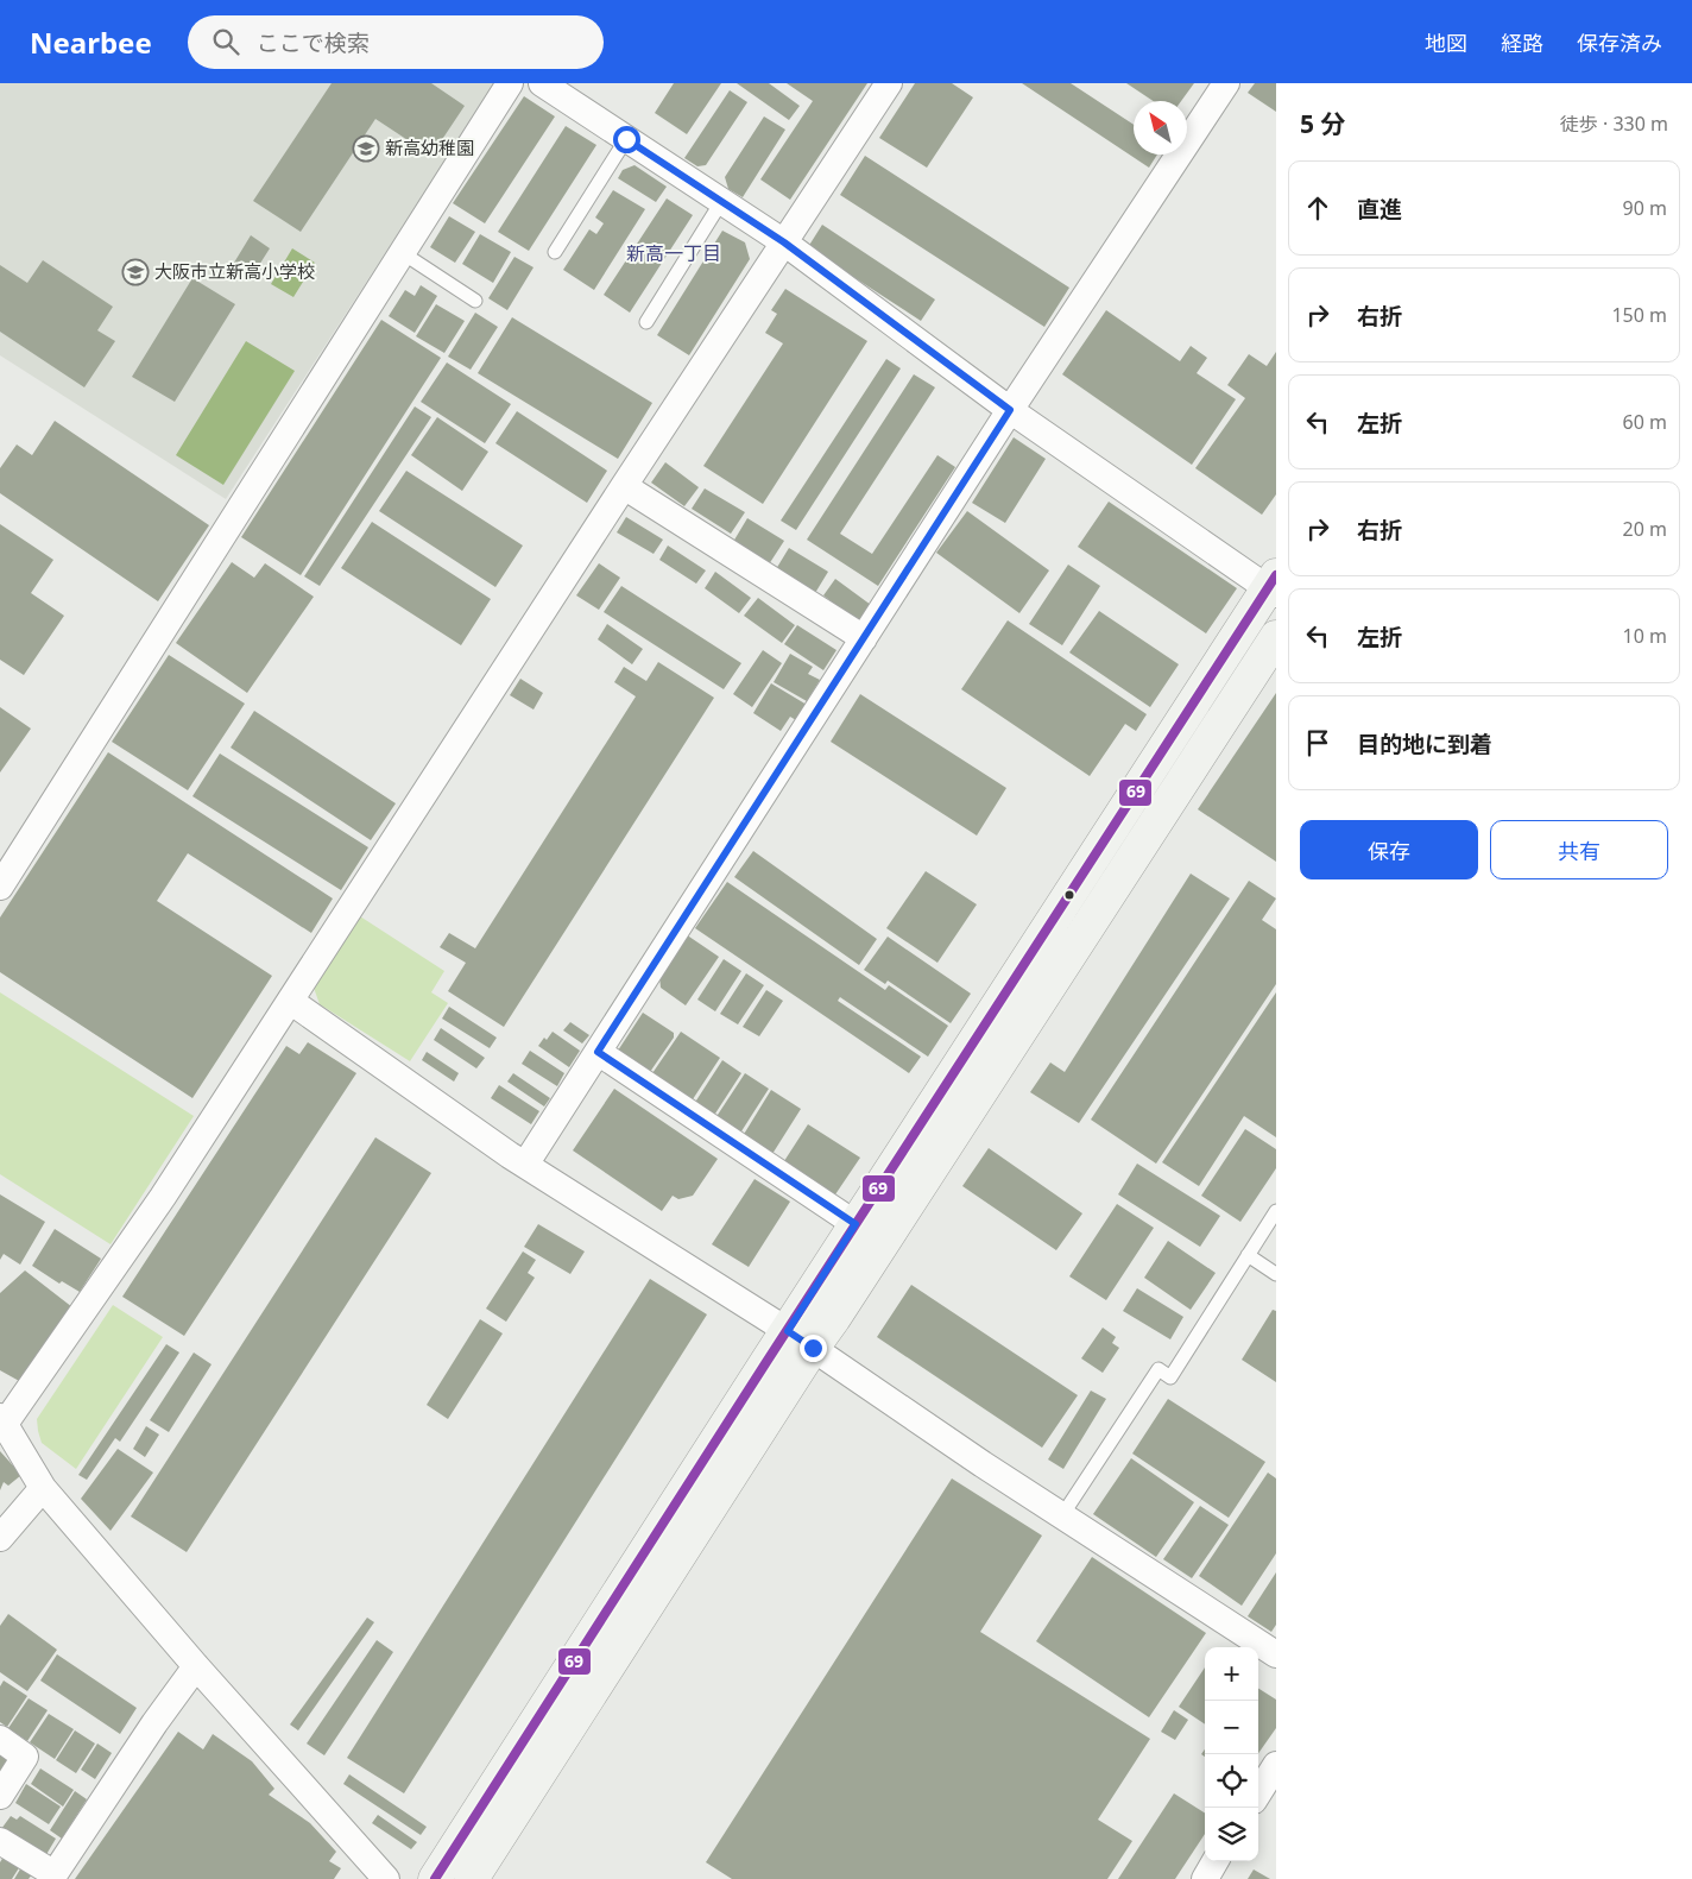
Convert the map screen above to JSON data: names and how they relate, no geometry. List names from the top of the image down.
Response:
{
  "districts": ["新高一丁目"],
  "places": {
    "school or university": ["新高幼稚園", "大阪市立新高小学校"]
  },
  "lines": ["transit line 69"],
  "north": "top left",
  "page": {
    "header": "Nearbee",
    "search": "ここで検索",
    "nav": ["地図", "経路", "保存済み"],
    "heading": ["5 分", "徒歩 · 330 m"],
    "list": [
      ["直進", "90 m"],
      ["右折", "150 m"],
      ["左折", "60 m"],
      ["右折", "20 m"],
      ["左折", "10 m"],
      "目的地に到着"
    ],
    "buttons": ["保存", "共有"],
    "map_buttons": ["+", "−"]
  }
}
